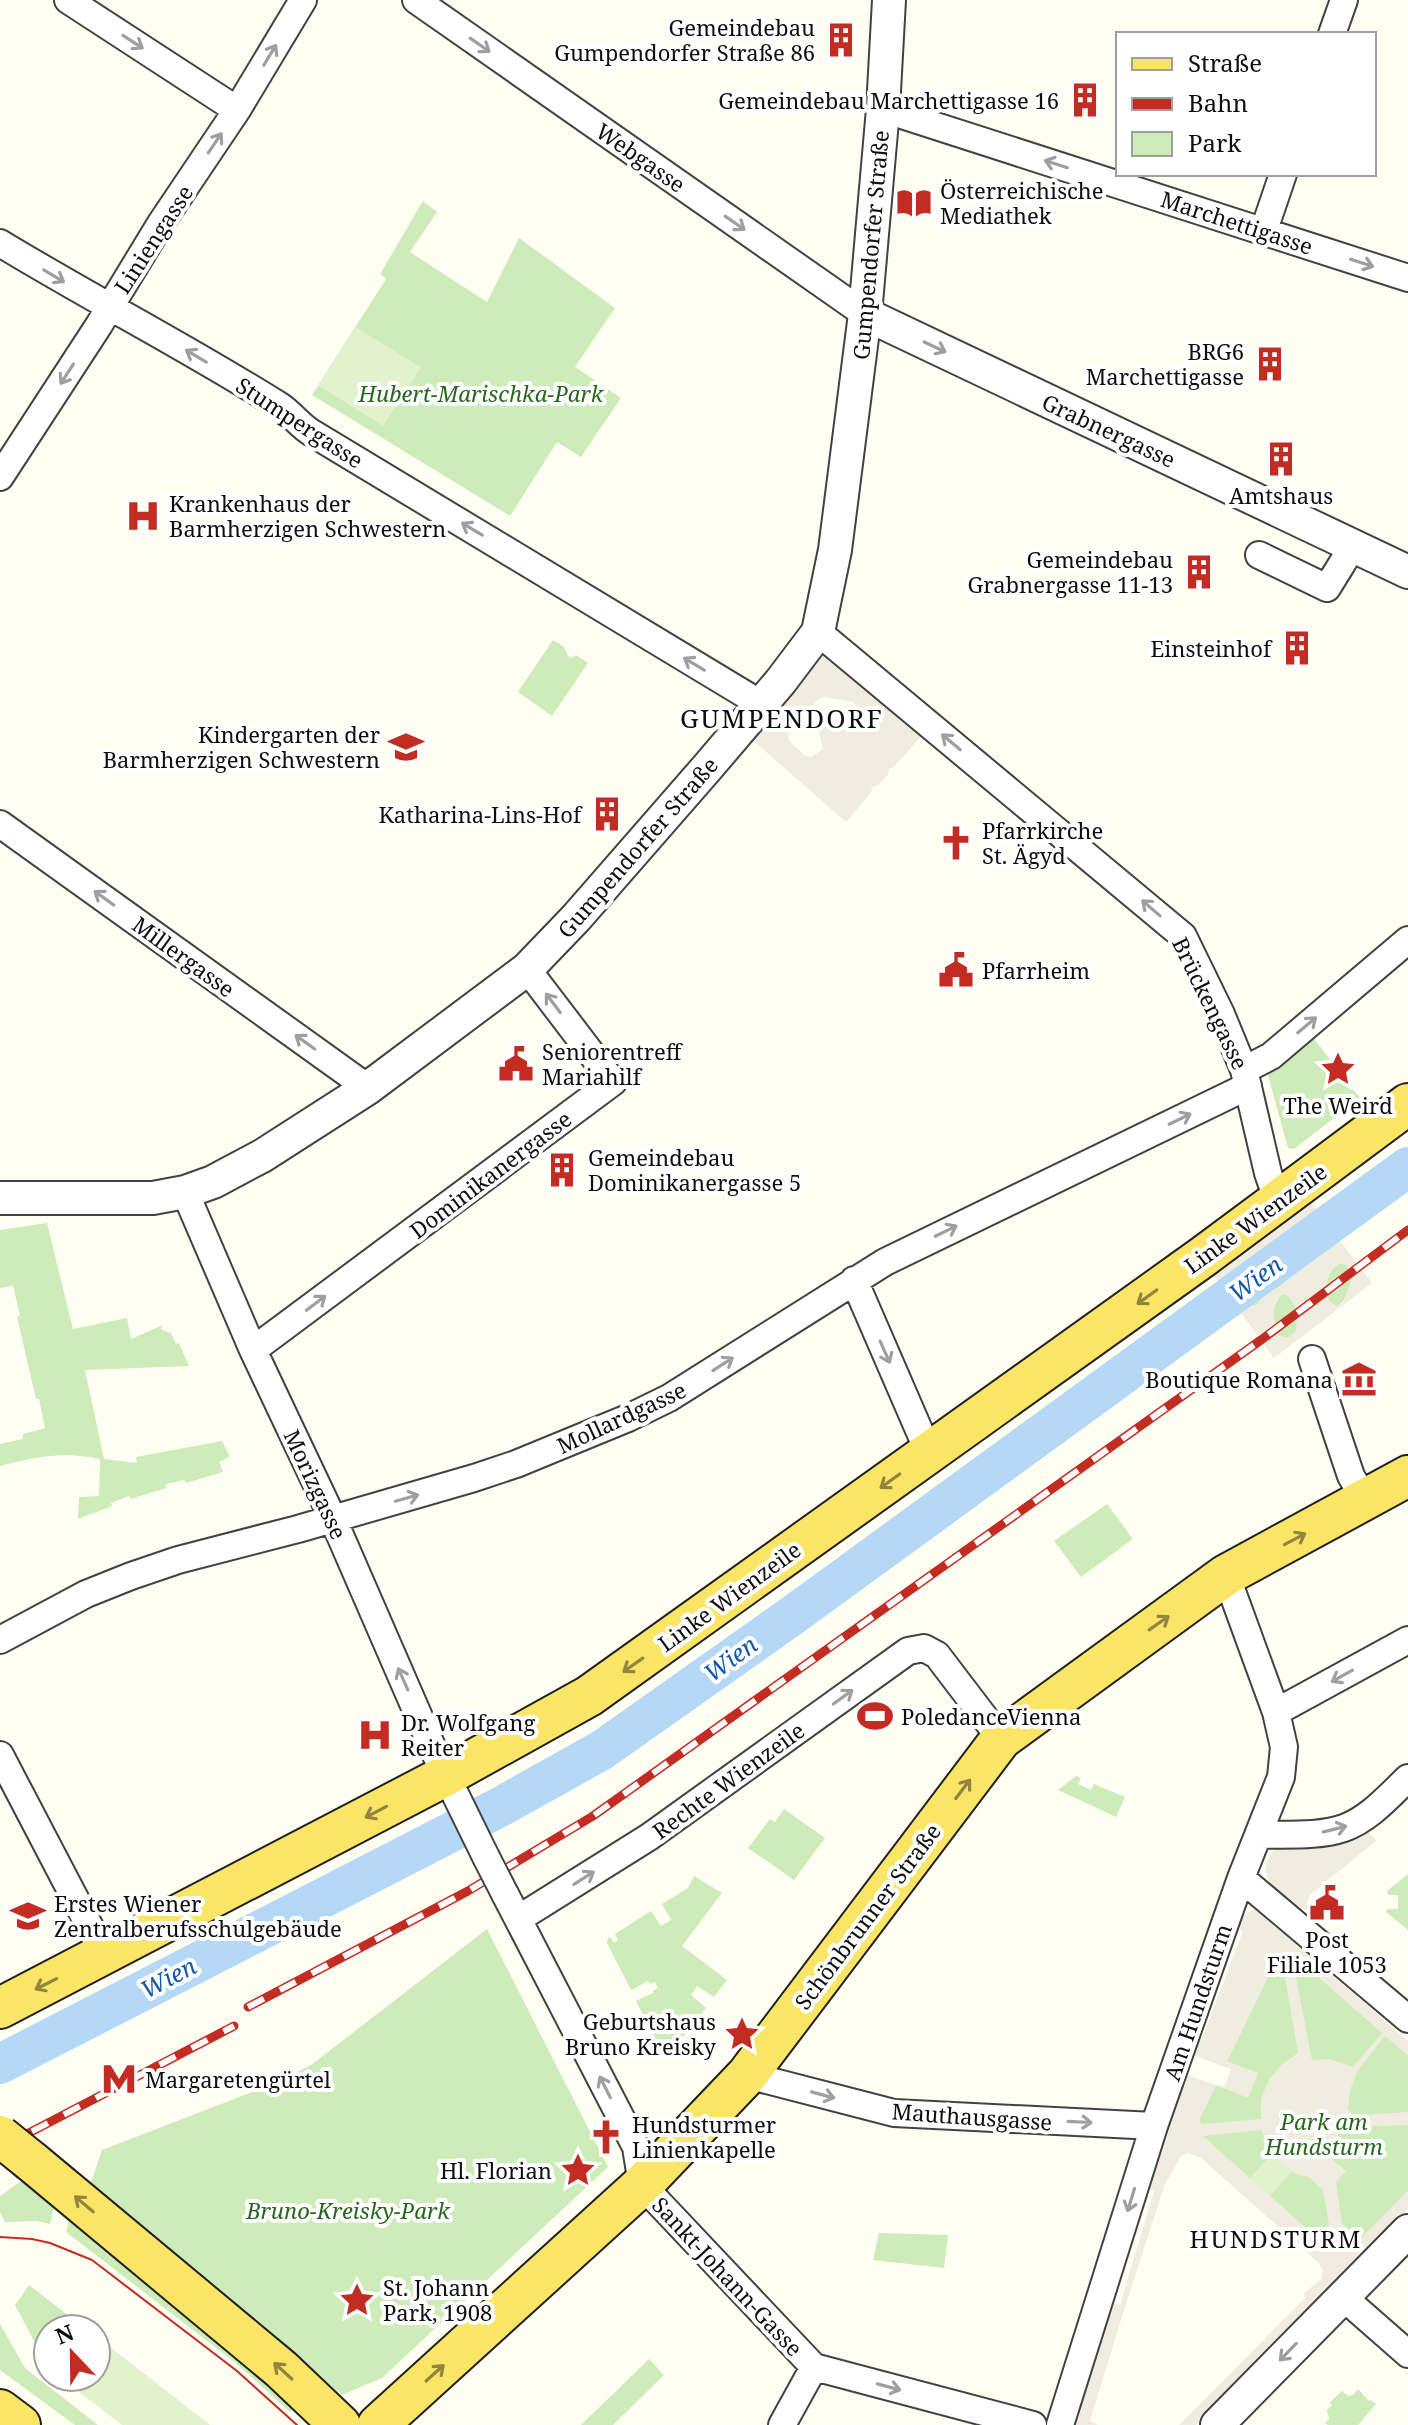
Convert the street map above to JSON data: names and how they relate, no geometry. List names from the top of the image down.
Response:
{
  "streets": {
    "main road": ["Linke Wienzeile", "Schönbrunner Straße"],
    "street": [
      "Webgasse",
      "Marchettigasse",
      "Liniengasse",
      "Gumpendorfer Straße",
      "Stumpergasse",
      "Grabnergasse",
      "Millergasse",
      "Brückengasse",
      "Dominikanergasse",
      "Mollardgasse",
      "Morizgasse",
      "Rechte Wienzeile",
      "Am Hundsturm",
      "Mauthausgasse",
      "Sankt-Johann-Gasse"
    ]
  },
  "crossings": [
    ["Webgasse", "Gumpendorfer Straße"],
    ["Webgasse", "Grabnergasse"],
    ["Marchettigasse", "Gumpendorfer Straße"],
    ["Liniengasse", "Stumpergasse"],
    ["Gumpendorfer Straße", "Stumpergasse"],
    ["Gumpendorfer Straße", "Grabnergasse"],
    ["Gumpendorfer Straße", "Millergasse"],
    ["Gumpendorfer Straße", "Brückengasse"],
    ["Gumpendorfer Straße", "Dominikanergasse"],
    ["Gumpendorfer Straße", "Morizgasse"],
    ["Brückengasse", "Linke Wienzeile"],
    ["Brückengasse", "Mollardgasse"],
    ["Dominikanergasse", "Morizgasse"],
    ["Linke Wienzeile", "Morizgasse"],
    ["Mollardgasse", "Morizgasse"],
    ["Morizgasse", "Sankt-Johann-Gasse"],
    ["Rechte Wienzeile", "Schönbrunner Straße"],
    ["Rechte Wienzeile", "Sankt-Johann-Gasse"],
    ["Schönbrunner Straße", "Am Hundsturm"],
    ["Schönbrunner Straße", "Mauthausgasse"],
    ["Schönbrunner Straße", "Sankt-Johann-Gasse"],
    ["Am Hundsturm", "Mauthausgasse"]
  ],
  "one_way": [
    "Webgasse",
    "Grabnergasse",
    "Millergasse",
    "Brückengasse",
    "Linke Wienzeile",
    "Mollardgasse",
    "Morizgasse",
    "Rechte Wienzeile",
    "Schönbrunner Straße",
    "Mauthausgasse"
  ],
  "districts": ["GUMPENDORF", "HUNDSTURM"],
  "water": ["Wien"],
  "parks": ["Hubert-Marischka-Park", "Park am Hundsturm", "Bruno-Kreisky-Park"],
  "places": {
    "building": [
      "Gemeindebau Gumpendorfer Straße 86",
      "Gemeindebau Marchettigasse 16",
      "BRG6 Marchettigasse",
      "Amtshaus",
      "Gemeindebau Grabnergasse 11-13",
      "Einsteinhof",
      "Katharina-Lins-Hof",
      "Gemeindebau Dominikanergasse 5"
    ],
    "library": ["Österreichische Mediathek"],
    "hospital": ["Krankenhaus der Barmherzigen Schwestern", "Dr. Wolfgang Reiter"],
    "school or university": ["Kindergarten der Barmherzigen Schwestern", "Erstes Wiener Zentralberufsschulgebäude"],
    "church": ["Pfarrkirche St. Ägyd", "Hundsturmer Linienkapelle"],
    "public building": ["Pfarrheim", "Seniorentreff Mariahilf", "Post Filiale 1053"],
    "place": [
      "The Weird",
      "Geburtshaus Bruno Kreisky",
      "Hl. Florian",
      "St. Johann Park, 1908"
    ],
    "museum": ["Boutique Romana"],
    "sports": ["PoledanceVienna"],
    "metro station": ["Margaretengürtel"]
  },
  "legend": ["Straße", "Bahn", "Park"],
  "north": "top"
}
